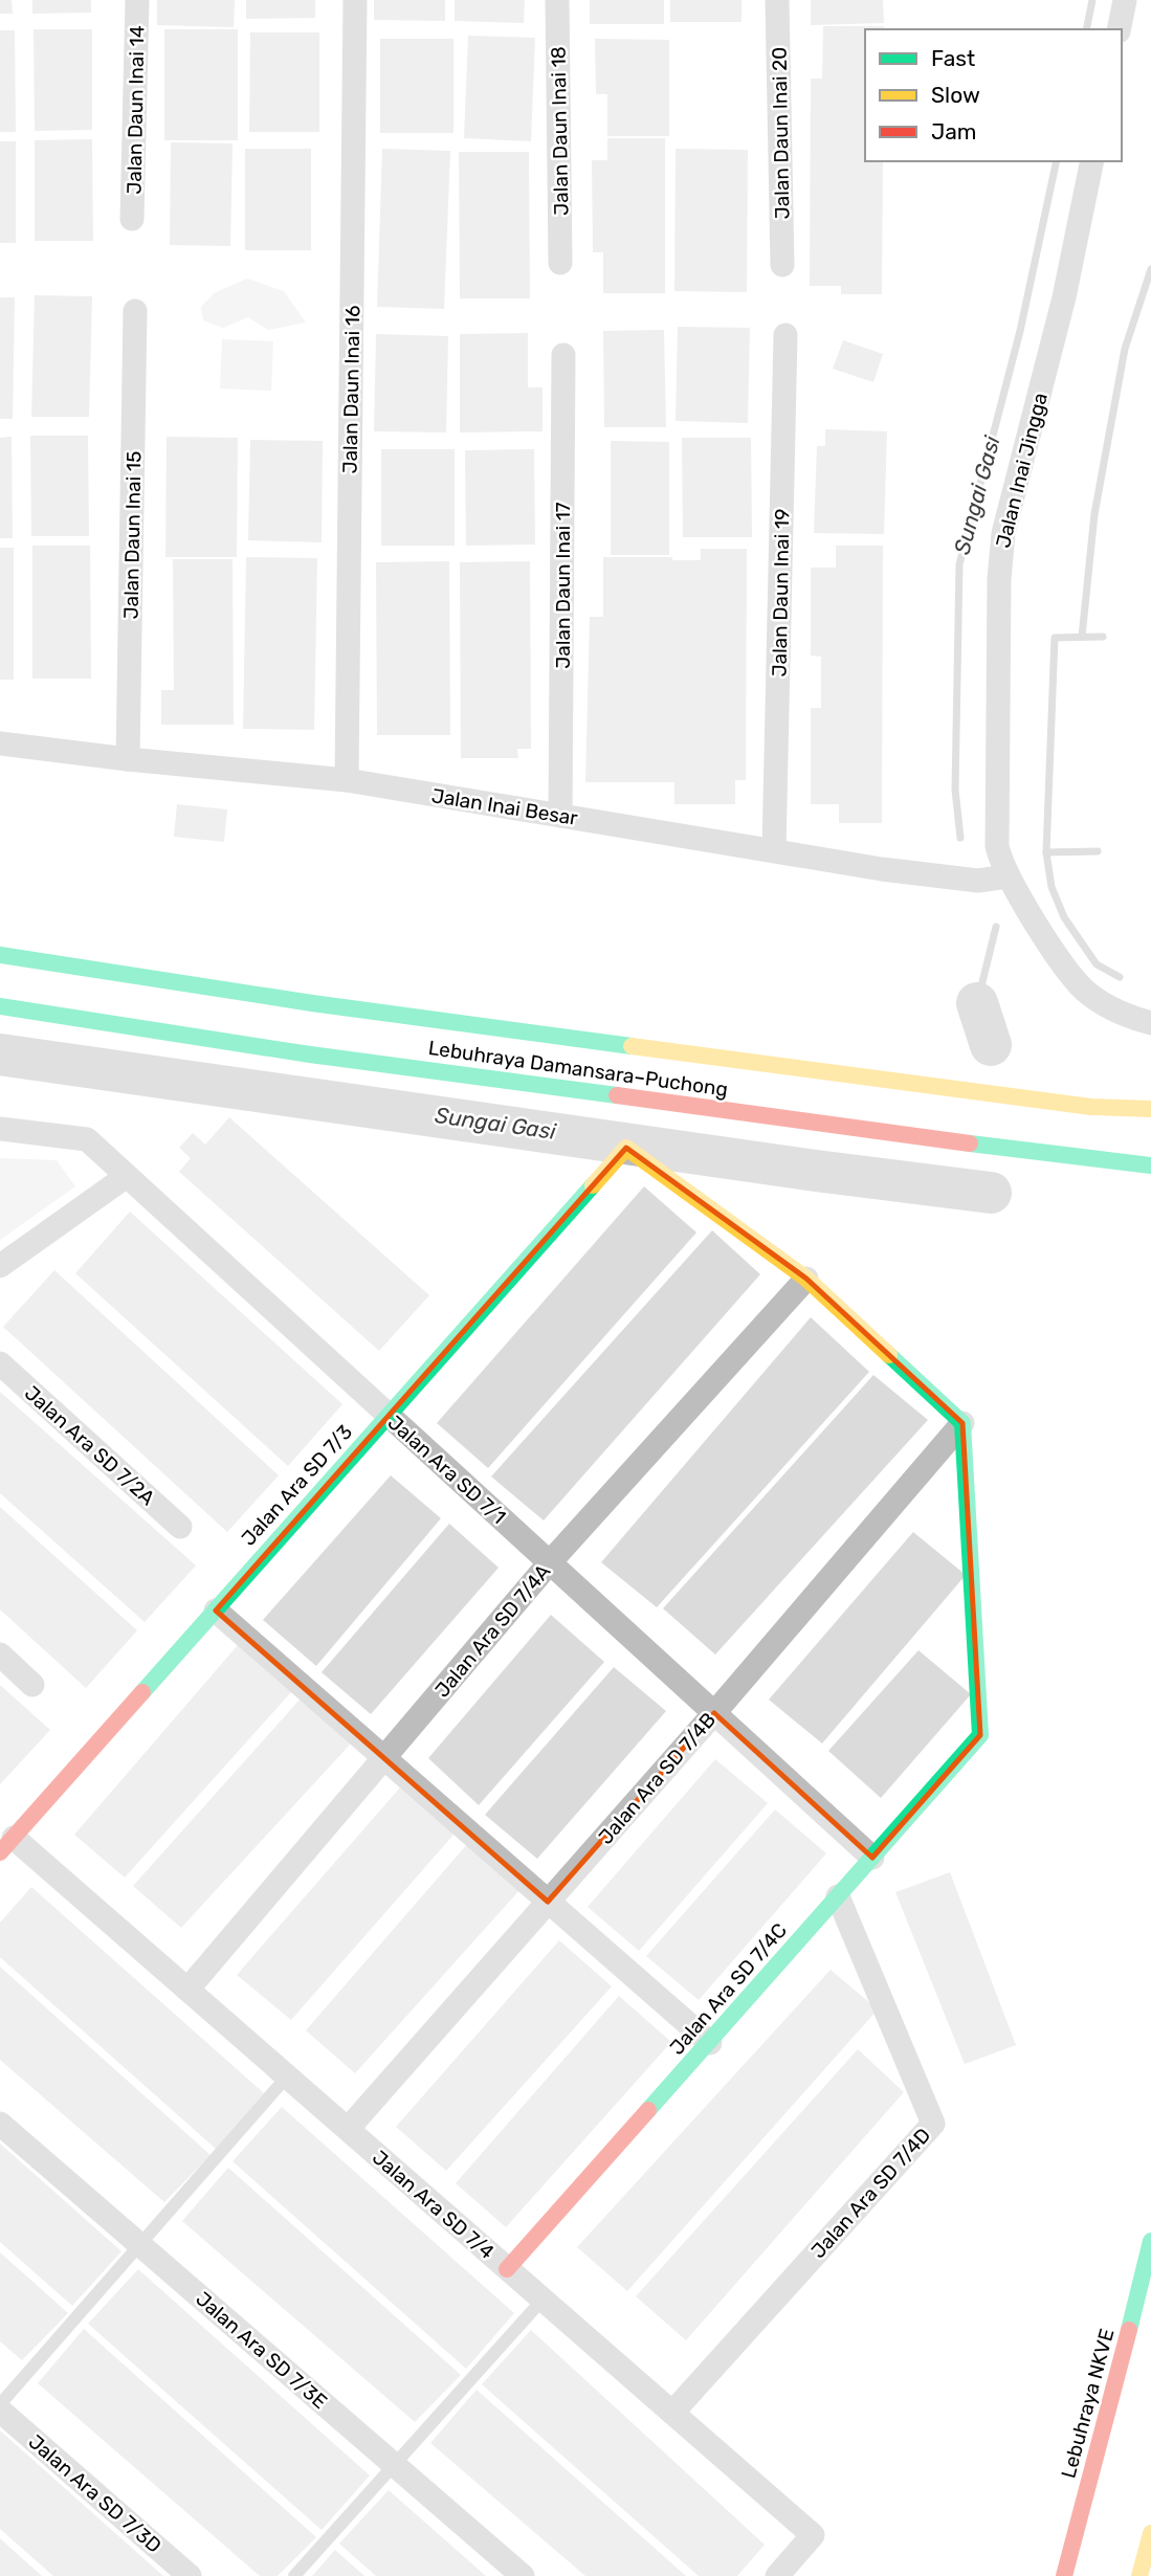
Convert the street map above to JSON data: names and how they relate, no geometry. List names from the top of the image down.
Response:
{
  "streets": {
    "main road": [
      "Lebuhraya Damansara–Puchong",
      "Jalan Ara SD 7/3",
      "Jalan Ara SD 7/4C",
      "Lebuhraya NKVE"
    ],
    "street": [
      "Jalan Daun Inai 14",
      "Jalan Daun Inai 18",
      "Jalan Daun Inai 20",
      "Jalan Daun Inai 16",
      "Jalan Inai Jingga",
      "Jalan Daun Inai 15",
      "Jalan Daun Inai 17",
      "Jalan Daun Inai 19",
      "Jalan Inai Besar",
      "Jalan Ara SD 7/2A",
      "Jalan Ara SD 7/1",
      "Jalan Ara SD 7/4A",
      "Jalan Ara SD 7/4B",
      "Jalan Ara SD 7/4D",
      "Jalan Ara SD 7/4",
      "Jalan Ara SD 7/3E",
      "Jalan Ara SD 7/3D"
    ]
  },
  "crossings": [
    ["Jalan Daun Inai 16", "Jalan Inai Besar"],
    ["Jalan Inai Jingga", "Jalan Inai Besar"],
    ["Jalan Daun Inai 15", "Jalan Inai Besar"],
    ["Jalan Daun Inai 17", "Jalan Inai Besar"],
    ["Jalan Daun Inai 19", "Jalan Inai Besar"],
    ["Jalan Ara SD 7/1", "Jalan Ara SD 7/3"],
    ["Jalan Ara SD 7/1", "Jalan Ara SD 7/4A"],
    ["Jalan Ara SD 7/1", "Jalan Ara SD 7/4B"],
    ["Jalan Ara SD 7/1", "Jalan Ara SD 7/4C"],
    ["Jalan Ara SD 7/3", "Jalan Ara SD 7/4A"],
    ["Jalan Ara SD 7/3", "Jalan Ara SD 7/4"],
    ["Jalan Ara SD 7/4A", "Jalan Ara SD 7/4"],
    ["Jalan Ara SD 7/4B", "Jalan Ara SD 7/4C"],
    ["Jalan Ara SD 7/4B", "Jalan Ara SD 7/4"],
    ["Jalan Ara SD 7/4C", "Jalan Ara SD 7/4D"],
    ["Jalan Ara SD 7/4C", "Jalan Ara SD 7/4"],
    ["Jalan Ara SD 7/4D", "Jalan Ara SD 7/4"]
  ],
  "water": ["Sungai Gasi"],
  "legend": ["Fast", "Slow", "Jam"]
}
